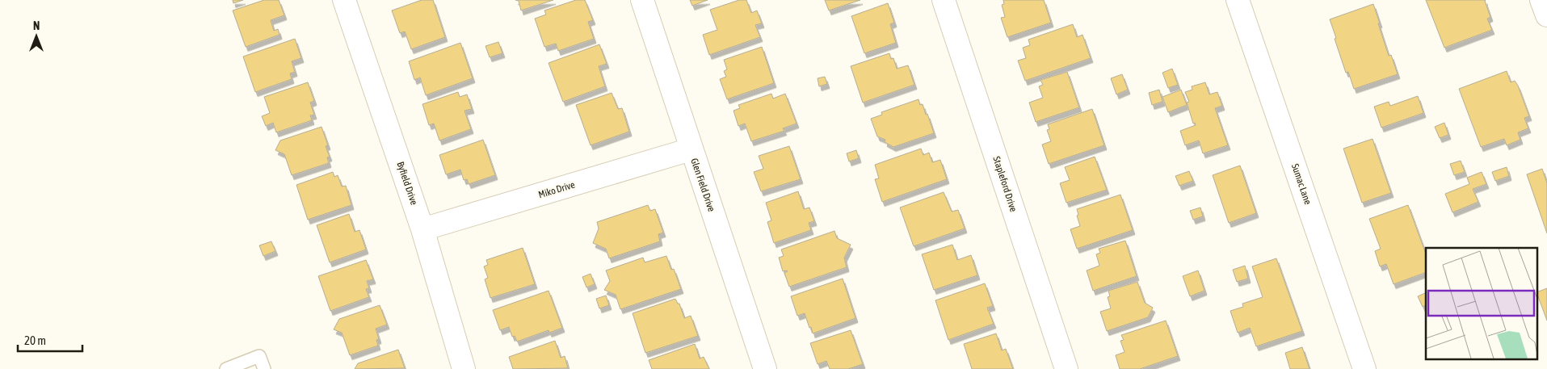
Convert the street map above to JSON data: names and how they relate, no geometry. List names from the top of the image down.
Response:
{
  "streets": {
    "street": [
      "Byfield Drive",
      "Stapleford Drive",
      "Sumac Lane",
      "Glen Field Drive",
      "Miko Drive"
    ]
  },
  "crossings": [
    ["Byfield Drive", "Miko Drive"],
    ["Glen Field Drive", "Miko Drive"]
  ],
  "scale_bar": "20 m",
  "north": "top"
}
